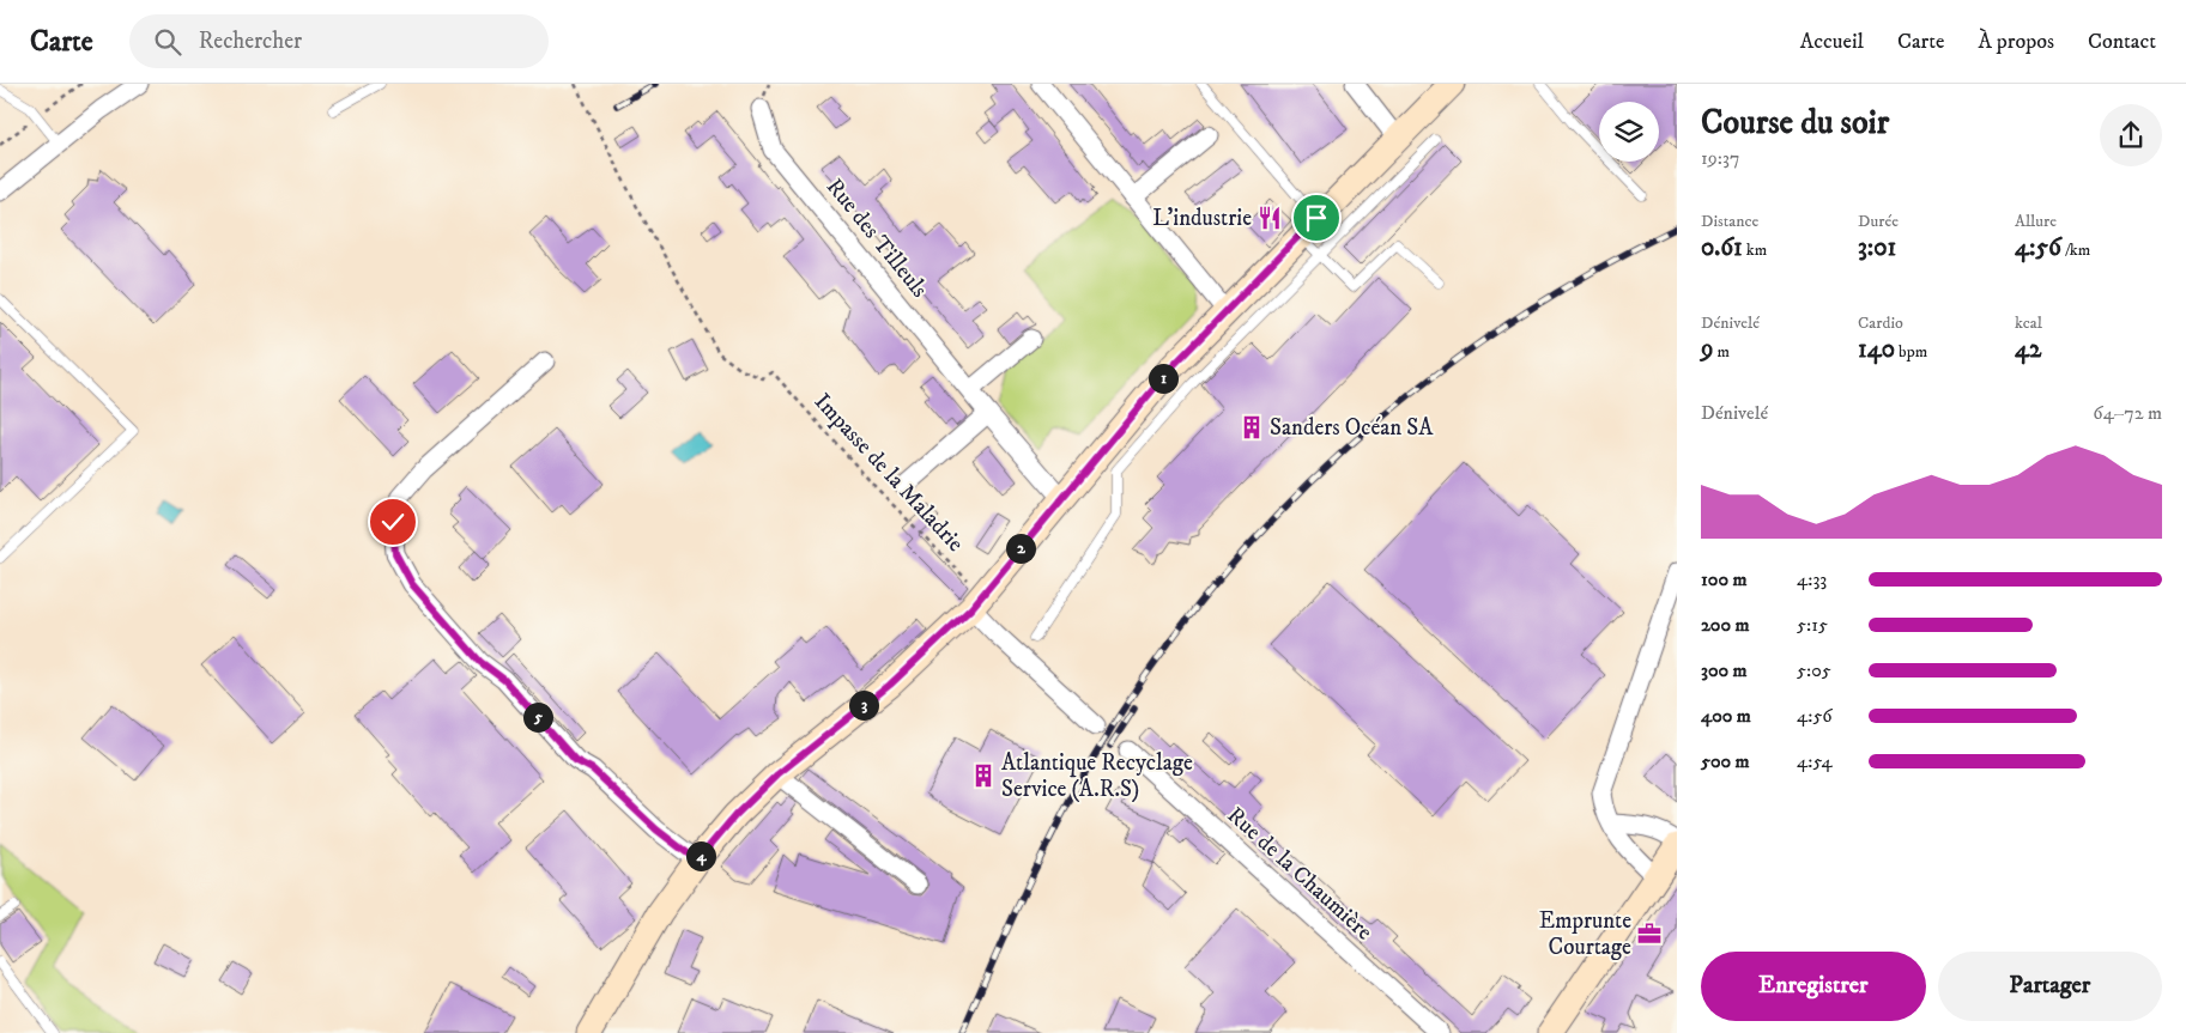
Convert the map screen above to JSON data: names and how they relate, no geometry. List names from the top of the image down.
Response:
{
  "streets": {
    "street": ["Rue des Tilleuls", "Rue de la Chaumière"],
    "path": ["Impasse de la Maladrie"]
  },
  "places": {
    "restaurant": ["L'industrie"],
    "building": ["Sanders Océan SA", "Atlantique Recyclage Service (A.R.S)"],
    "office": ["Emprunte Courtage"]
  },
  "page": {
    "header": "Carte",
    "search": "Rechercher",
    "nav": [
      "Accueil",
      "Carte",
      "À propos",
      "Contact"
    ],
    "heading": ["Course du soir", "19:37"],
    "stats": [
      ["Distance", "0.61 km"],
      ["Durée", "3:01"],
      ["Allure", "4:56 /km"],
      ["Dénivelé", "9 m"],
      ["Cardio", "140 bpm"],
      ["kcal", "42"]
    ],
    "pins": [
      "1",
      "2",
      "3",
      "5",
      "4"
    ],
    "chart": ["Dénivelé", "64–72 m"],
    "list": [
      {
        "name": "100 m",
        "note": "4:33"
      },
      {
        "name": "200 m",
        "note": "5:15"
      },
      {
        "name": "300 m",
        "note": "5:05"
      },
      {
        "name": "400 m",
        "note": "4:56"
      },
      {
        "name": "500 m",
        "note": "4:54"
      }
    ],
    "buttons": ["Enregistrer", "Partager"]
  }
}
